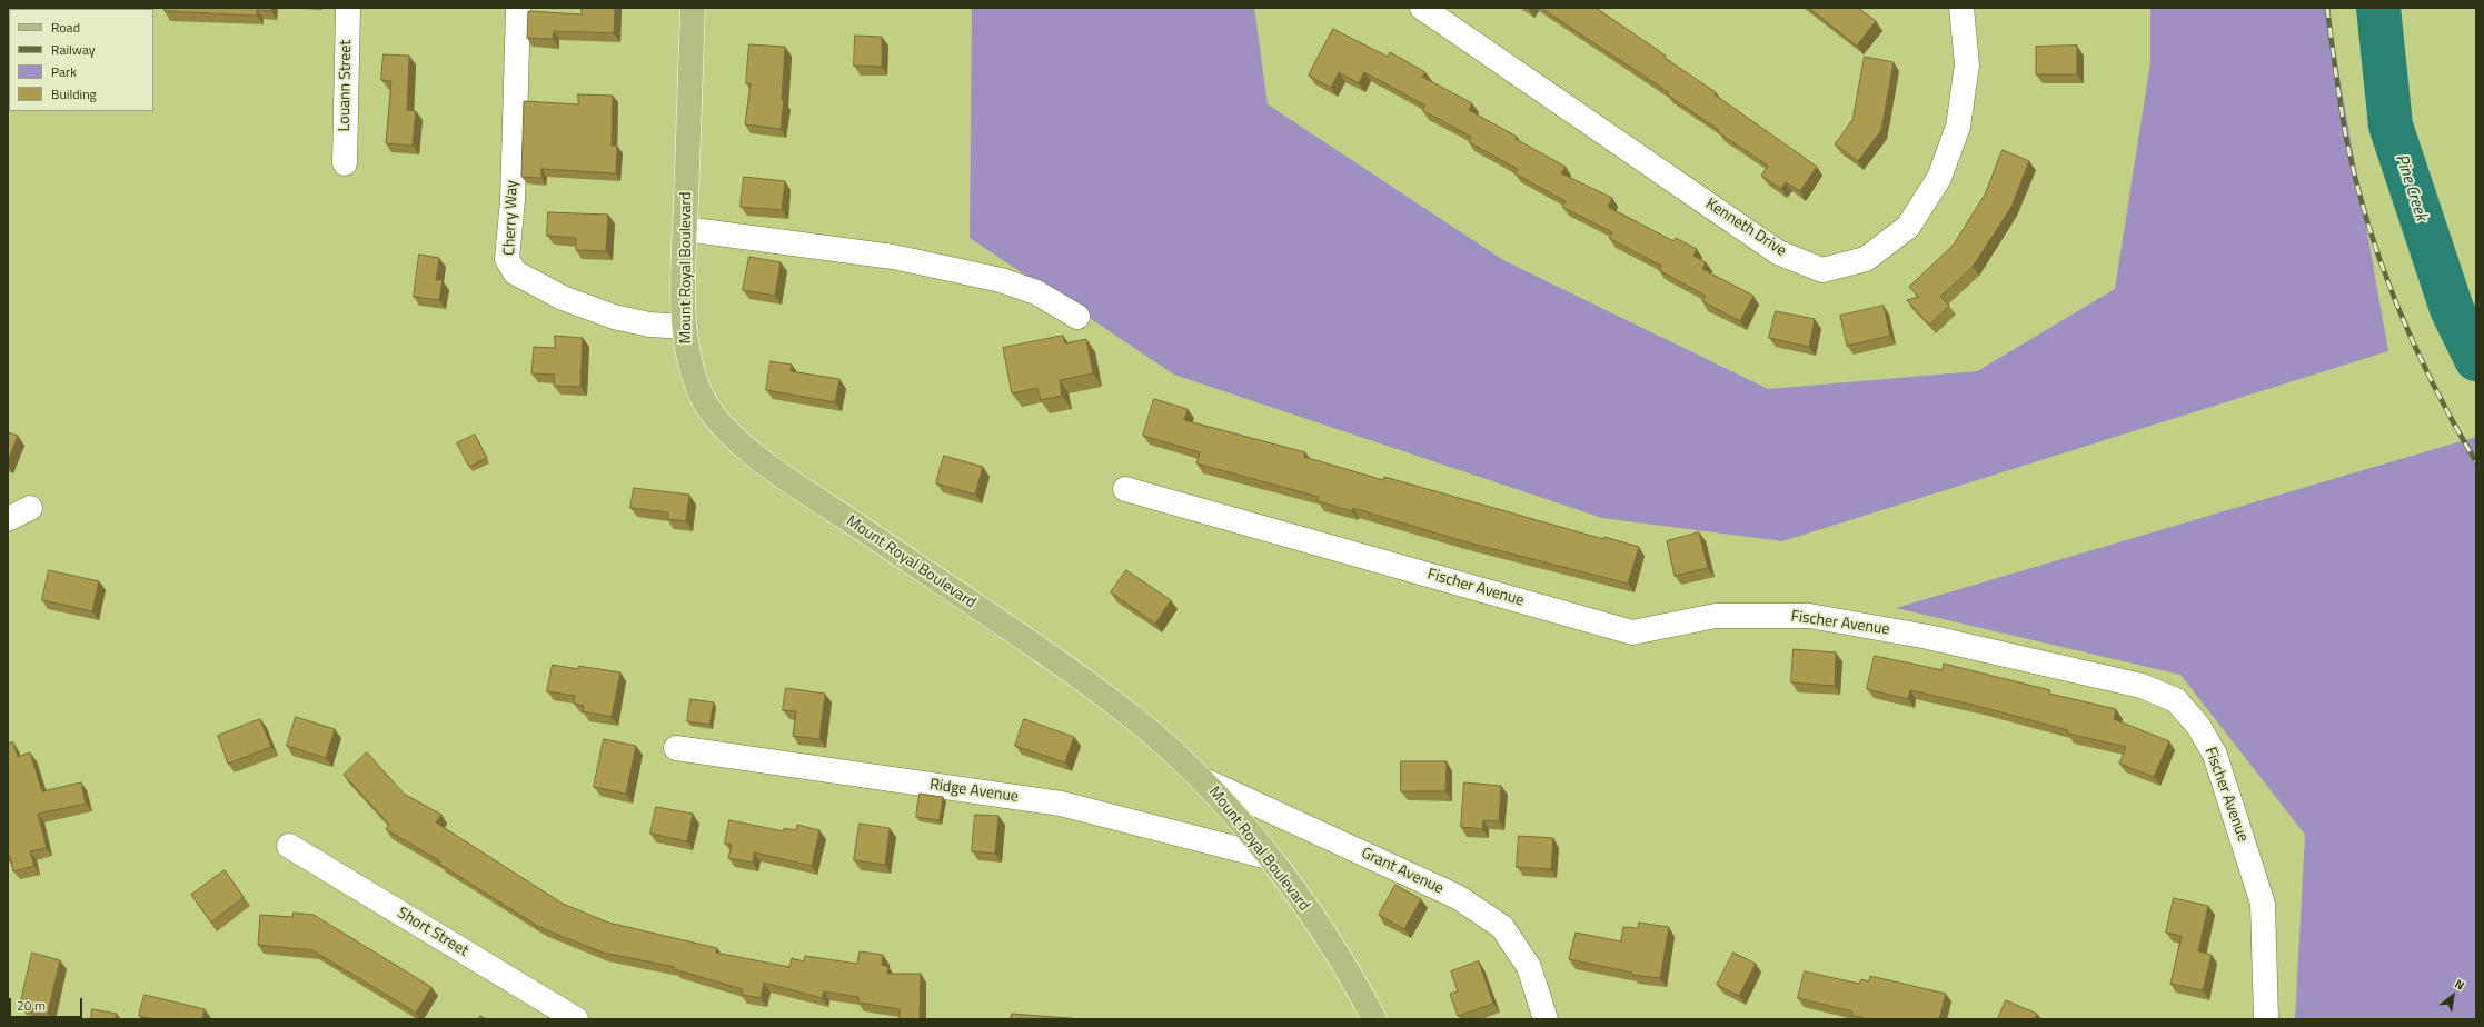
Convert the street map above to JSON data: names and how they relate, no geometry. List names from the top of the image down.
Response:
{
  "streets": {
    "main road": ["Mount Royal Boulevard"],
    "street": [
      "Louann Street",
      "Cherry Way",
      "Kenneth Drive",
      "Fischer Avenue",
      "Ridge Avenue",
      "Grant Avenue",
      "Short Street"
    ]
  },
  "crossings": [
    ["Cherry Way", "Mount Royal Boulevard"],
    ["Mount Royal Boulevard", "Ridge Avenue"],
    ["Mount Royal Boulevard", "Grant Avenue"]
  ],
  "water": ["Pine Creek"],
  "legend": [
    "Road",
    "Railway",
    "Park",
    "Building"
  ],
  "scale_bar": "20 m",
  "north": "top right"
}
